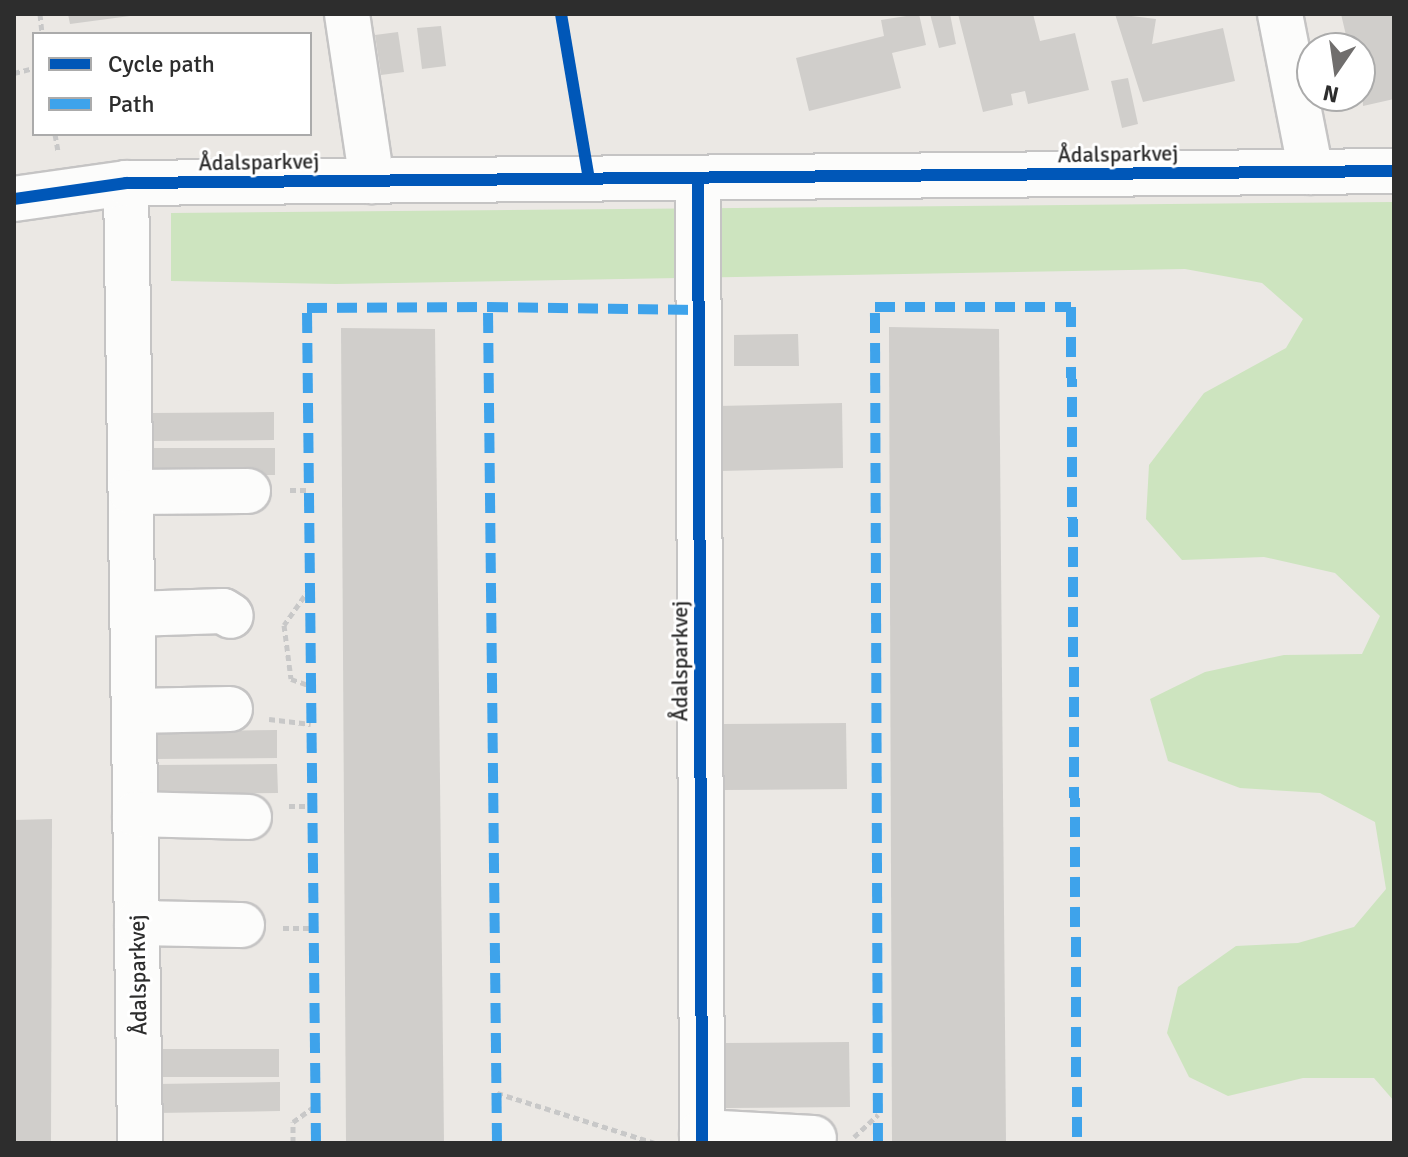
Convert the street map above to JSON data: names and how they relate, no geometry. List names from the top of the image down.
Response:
{
  "streets": {
    "street": ["Ådalsparkvej"]
  },
  "legend": ["Cycle path", "Path"],
  "north": "bottom"
}
